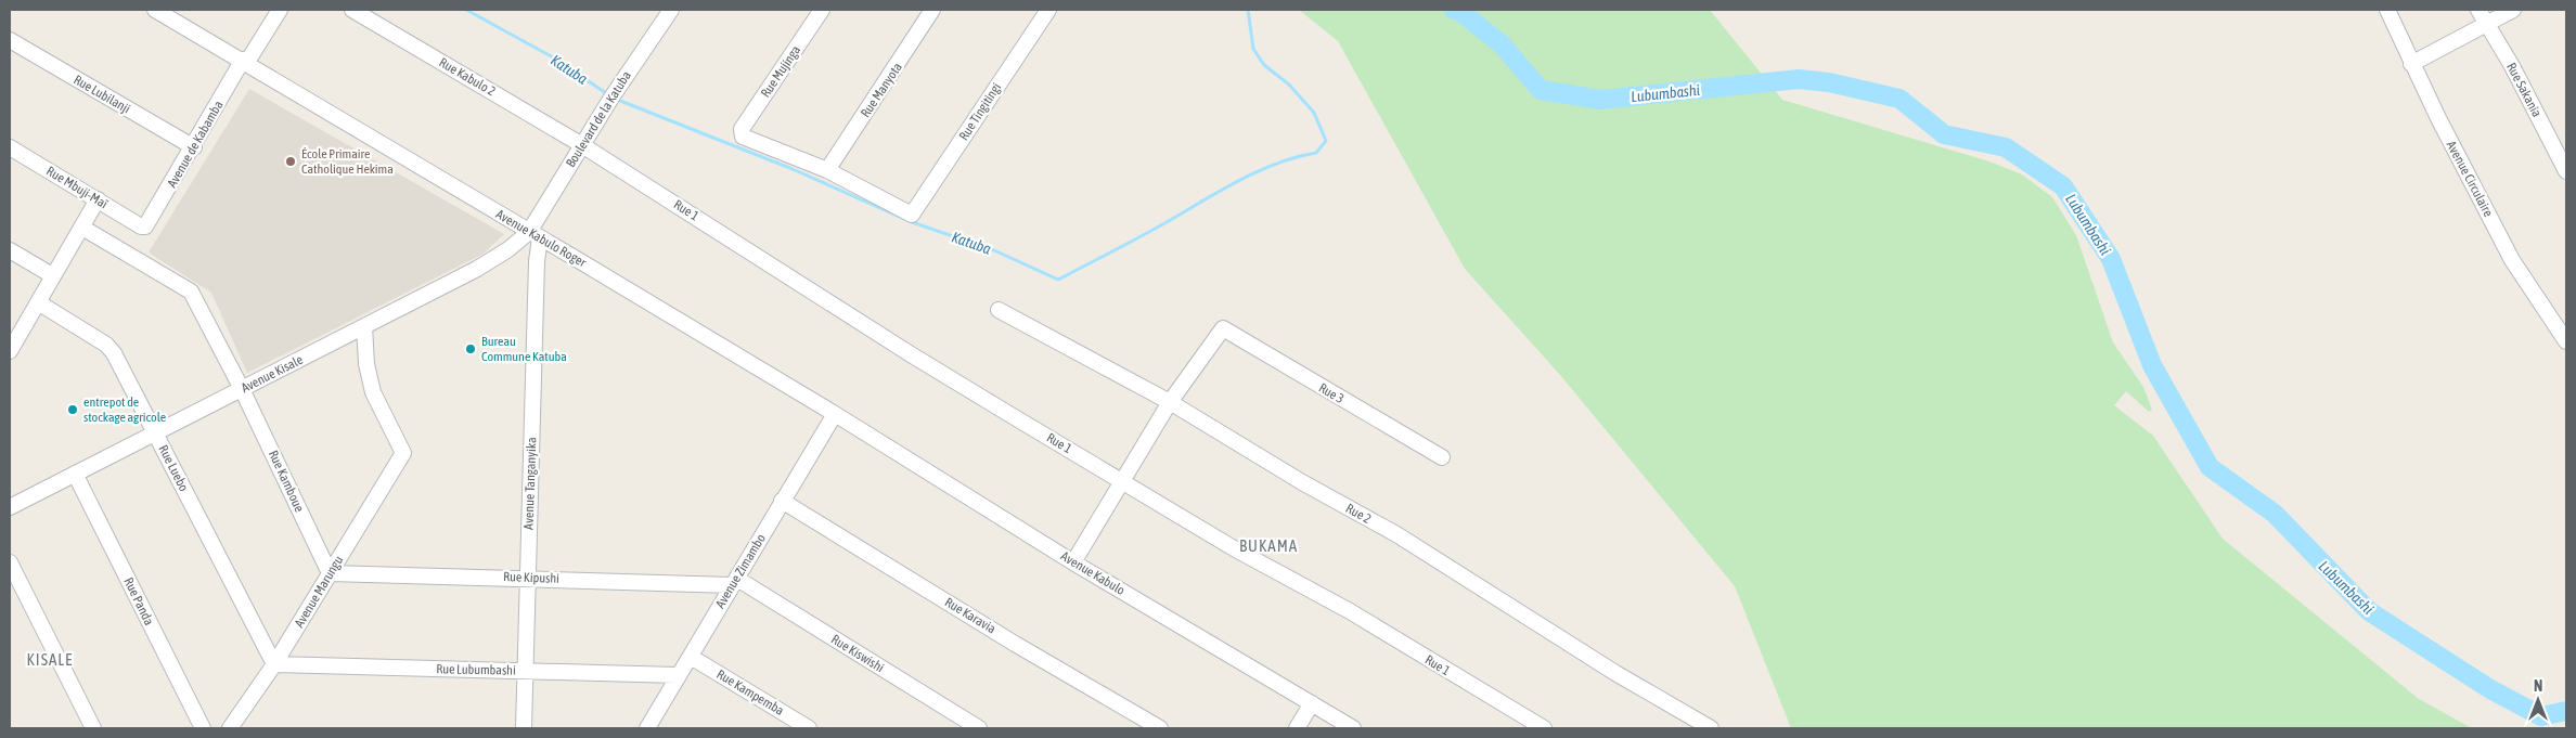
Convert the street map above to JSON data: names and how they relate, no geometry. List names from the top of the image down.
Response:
{
  "streets": {
    "street": [
      "Rue Mujinga",
      "Rue Kabulo 2",
      "Rue Manyota",
      "Rue Sakania",
      "Rue Lubilanji",
      "Rue Tingitingi",
      "Boulevard de la Katuba",
      "Avenue de Kabamba",
      "Avenue Circulaire",
      "Rue Mbuji-Maï",
      "Rue 1",
      "Avenue Kabulo Roger",
      "Avenue Kisale",
      "Rue 3",
      "Rue Luebo",
      "Rue Kamboue",
      "Avenue Tanganyika",
      "Rue 2",
      "Avenue Zimambo",
      "Avenue Kabulo",
      "Rue Kipushi",
      "Avenue Marungu",
      "Rue Panda",
      "Rue Karavia",
      "Rue Kiswishi",
      "Rue Lubumbashi",
      "Rue Kampemba"
    ]
  },
  "crossings": [
    ["Rue Mujinga", "Rue Manyota"],
    ["Rue Mujinga", "Rue Tingitingi"],
    ["Rue Kabulo 2", "Boulevard de la Katuba"],
    ["Rue Kabulo 2", "Rue 1"],
    ["Rue Manyota", "Rue Tingitingi"],
    ["Rue Lubilanji", "Avenue de Kabamba"],
    ["Boulevard de la Katuba", "Rue 1"],
    ["Boulevard de la Katuba", "Avenue Kabulo Roger"],
    ["Boulevard de la Katuba", "Avenue Kisale"],
    ["Boulevard de la Katuba", "Avenue Tanganyika"],
    ["Avenue de Kabamba", "Rue Mbuji-Maï"],
    ["Avenue de Kabamba", "Avenue Kabulo Roger"],
    ["Avenue Kabulo Roger", "Avenue Kisale"],
    ["Avenue Kabulo Roger", "Avenue Tanganyika"],
    ["Avenue Kabulo Roger", "Avenue Zimambo"],
    ["Avenue Kabulo Roger", "Avenue Kabulo"],
    ["Avenue Kisale", "Rue Luebo"],
    ["Avenue Kisale", "Rue Kamboue"],
    ["Avenue Kisale", "Avenue Tanganyika"],
    ["Avenue Kisale", "Avenue Marungu"],
    ["Avenue Kisale", "Rue Panda"],
    ["Rue 3", "Rue 2"],
    ["Rue Luebo", "Avenue Marungu"],
    ["Rue Luebo", "Rue Lubumbashi"],
    ["Rue Kamboue", "Rue Kipushi"],
    ["Rue Kamboue", "Avenue Marungu"],
    ["Avenue Tanganyika", "Rue Kipushi"],
    ["Avenue Tanganyika", "Rue Lubumbashi"],
    ["Avenue Zimambo", "Avenue Kabulo"],
    ["Avenue Zimambo", "Rue Kipushi"],
    ["Avenue Zimambo", "Rue Karavia"],
    ["Avenue Zimambo", "Rue Kiswishi"],
    ["Avenue Zimambo", "Rue Lubumbashi"],
    ["Avenue Zimambo", "Rue Kampemba"],
    ["Rue Kipushi", "Avenue Marungu"],
    ["Rue Kipushi", "Rue Kiswishi"],
    ["Avenue Marungu", "Rue Lubumbashi"]
  ],
  "districts": ["BUKAMA", "KISALE"],
  "water": ["Katuba", "Lubumbashi"],
  "places": ["École Primaire Catholique Hekima", "Bureau Commune Katuba", "entrepot de stockage agricole"],
  "north": "top"
}
